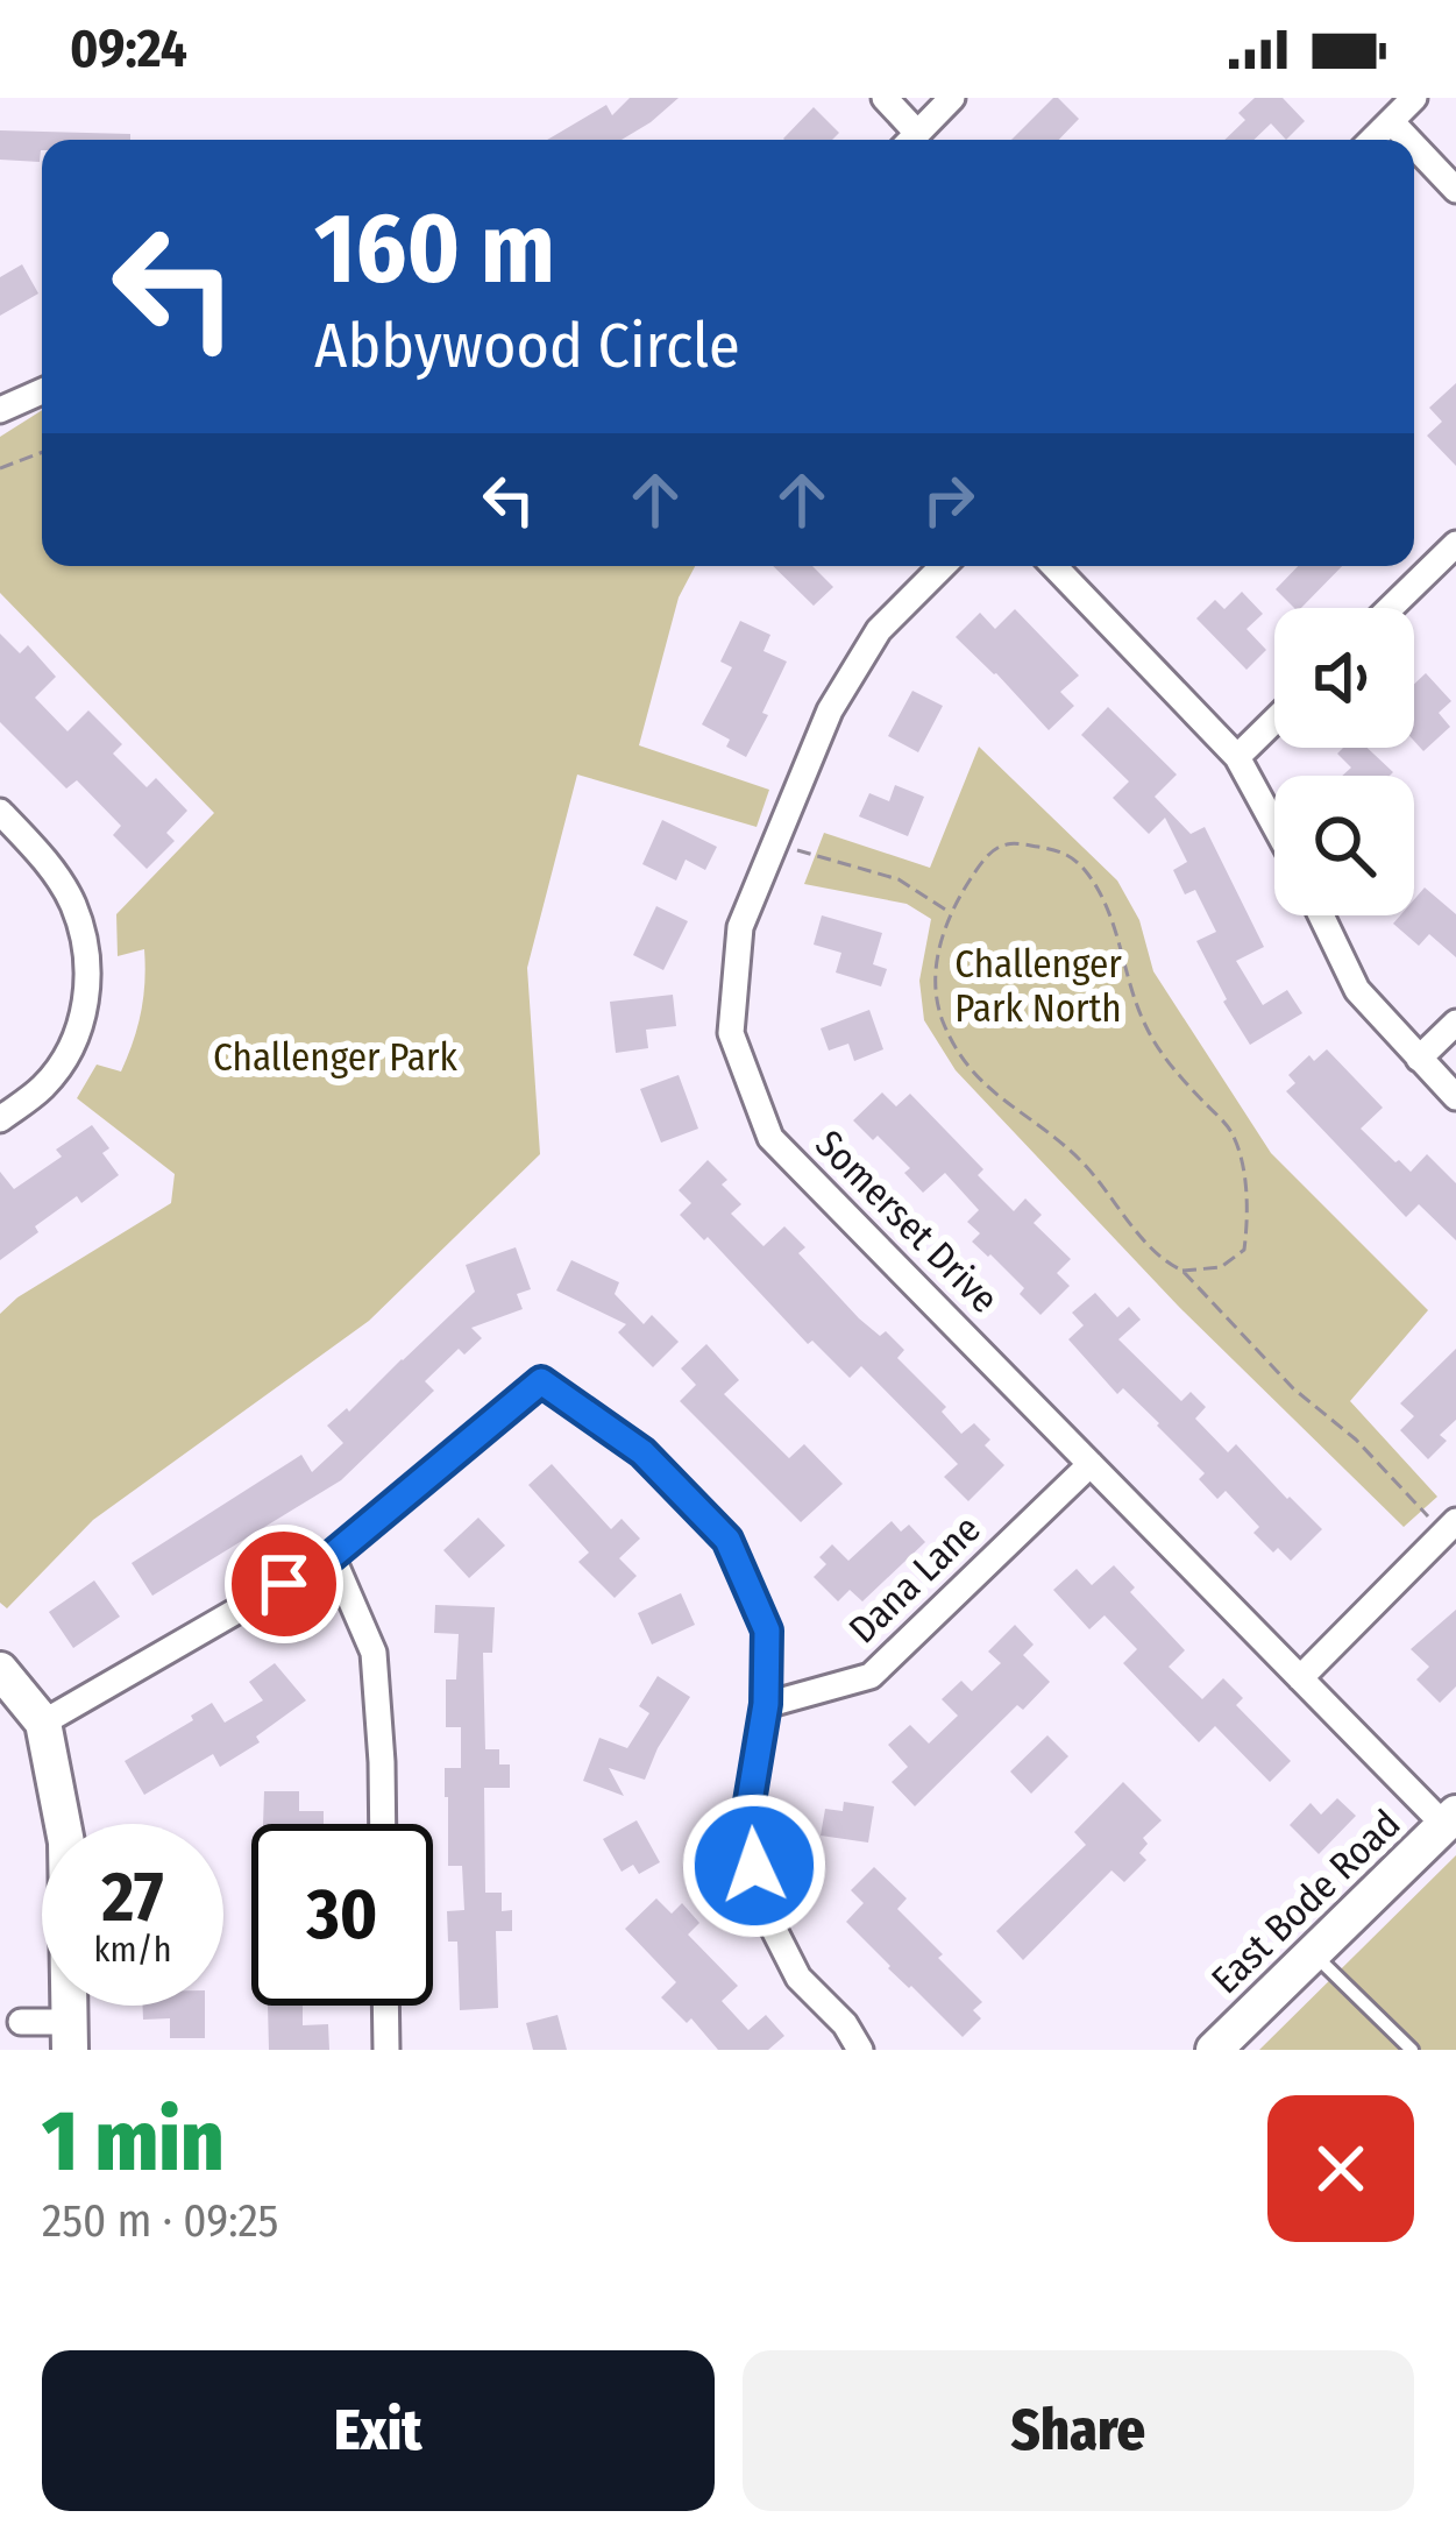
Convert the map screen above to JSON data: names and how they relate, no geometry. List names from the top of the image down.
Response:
{
  "streets": {
    "street": ["Somerset Drive", "Dana Lane", "East Bode Road"]
  },
  "crossings": [
    ["Somerset Drive", "Dana Lane"],
    ["Somerset Drive", "East Bode Road"]
  ],
  "parks": ["Challenger Park North", "Challenger Park"],
  "page": {
    "status": "09:24",
    "turn": ["160 m", "Abbywood Circle"],
    "speed": "27 km/h",
    "limit": "30",
    "heading": ["1 min", "250 m · 09:25"],
    "buttons": ["Exit", "Share"]
  }
}
